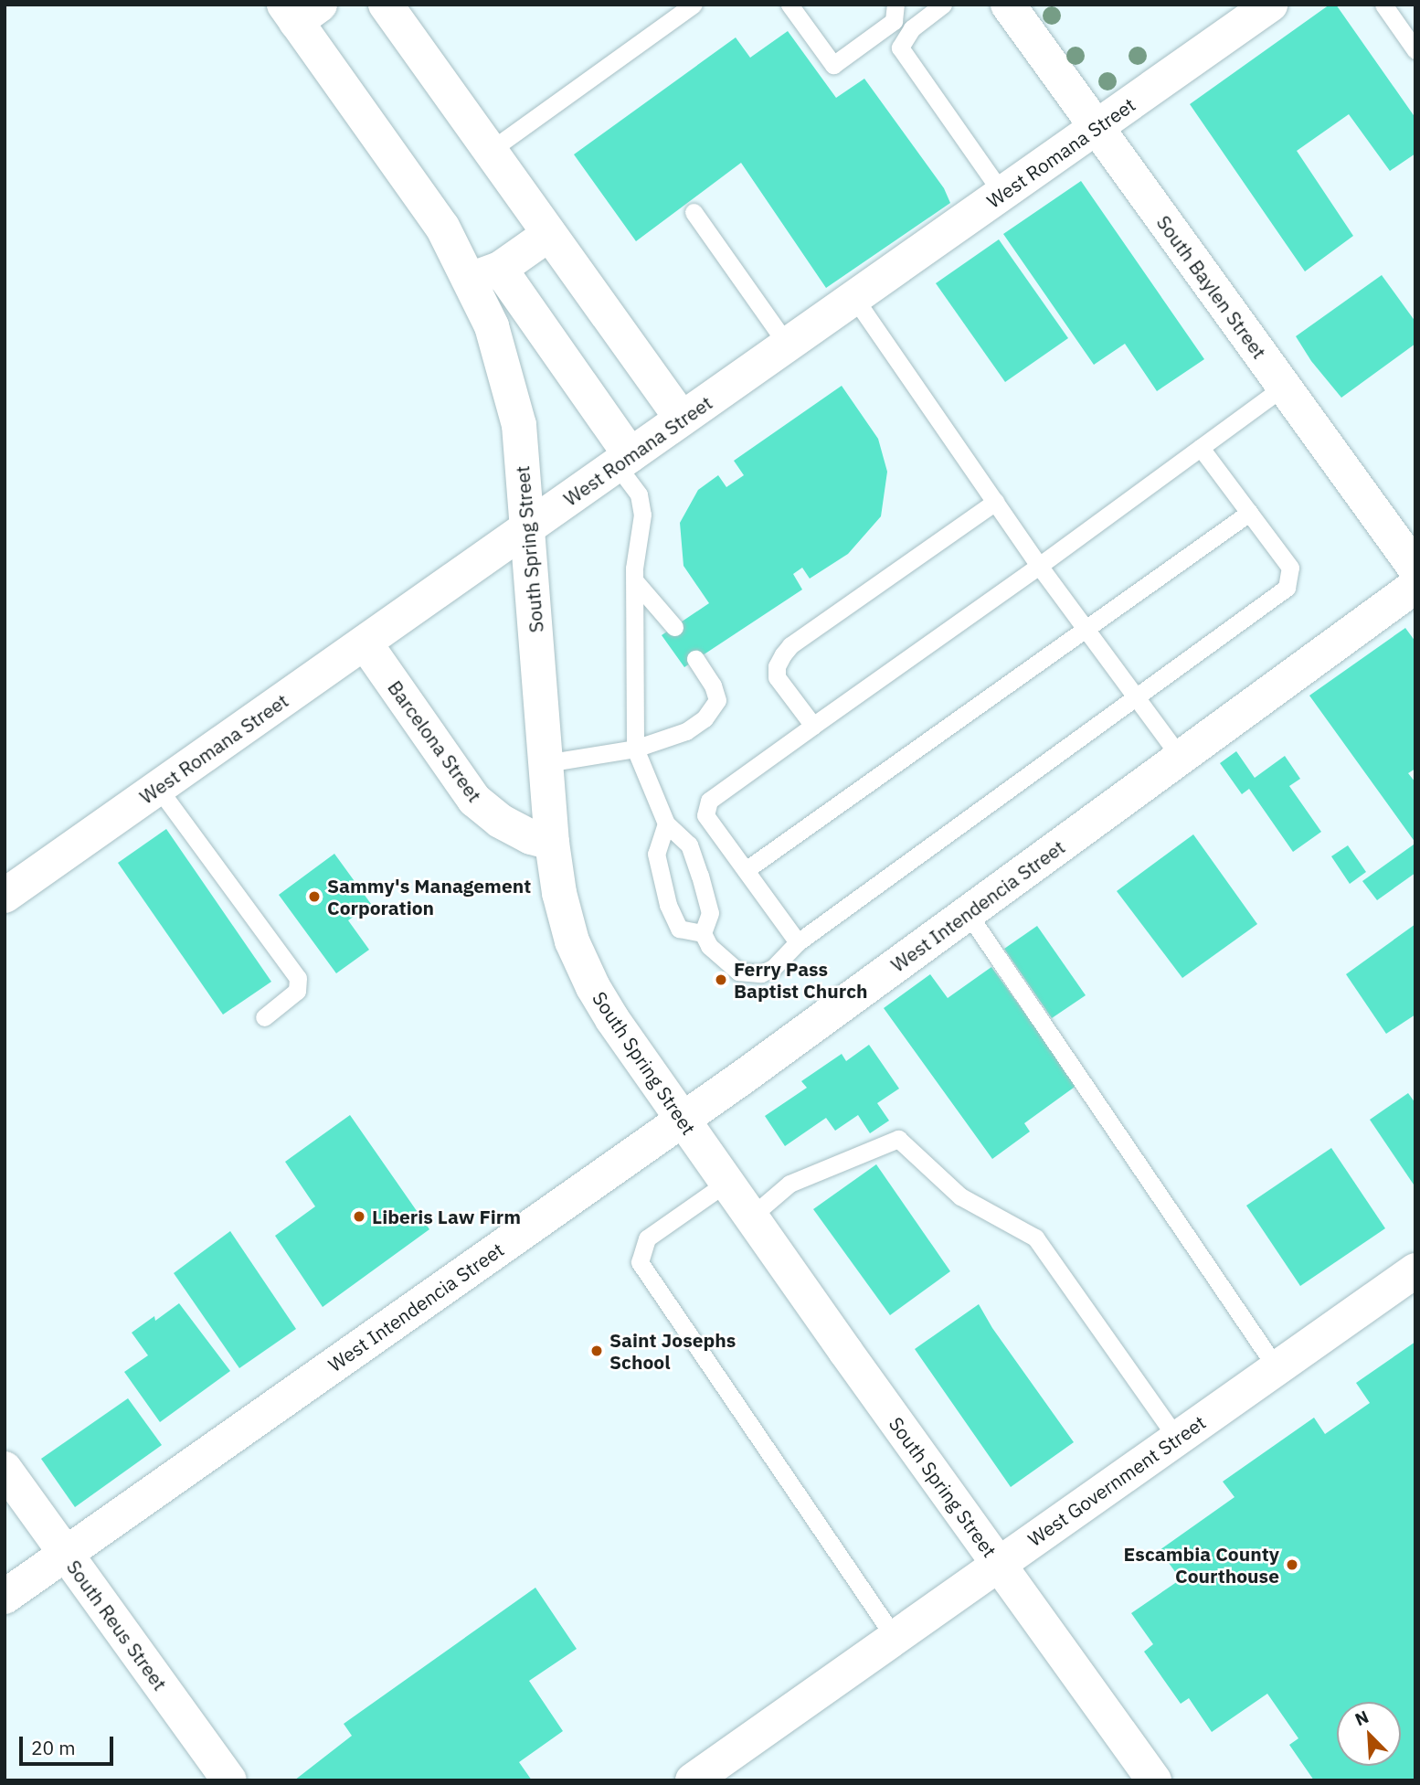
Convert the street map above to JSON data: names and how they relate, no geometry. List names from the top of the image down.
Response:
{
  "streets": {
    "street": [
      "West Romana Street",
      "South Baylen Street",
      "South Spring Street",
      "Barcelona Street",
      "West Intendencia Street",
      "West Government Street",
      "South Reus Street"
    ]
  },
  "crossings": [
    ["West Romana Street", "South Baylen Street"],
    ["West Romana Street", "South Spring Street"],
    ["West Romana Street", "Barcelona Street"],
    ["South Spring Street", "Barcelona Street"],
    ["South Spring Street", "West Intendencia Street"],
    ["South Spring Street", "West Government Street"],
    ["West Intendencia Street", "South Reus Street"]
  ],
  "places": [
    "Sammy's Management Corporation",
    "Ferry Pass Baptist Church",
    "Liberis Law Firm",
    "Saint Josephs School",
    "Escambia County Courthouse"
  ],
  "scale_bar": "20 m",
  "north": "top left"
}
